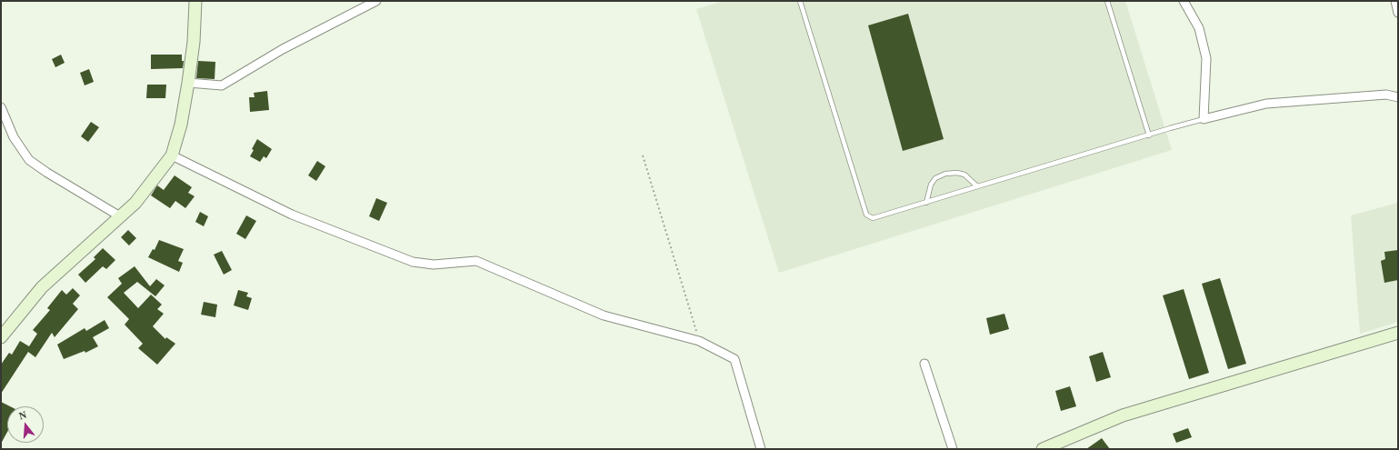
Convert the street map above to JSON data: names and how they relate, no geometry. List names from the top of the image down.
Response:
{
  "north": "top"
}
